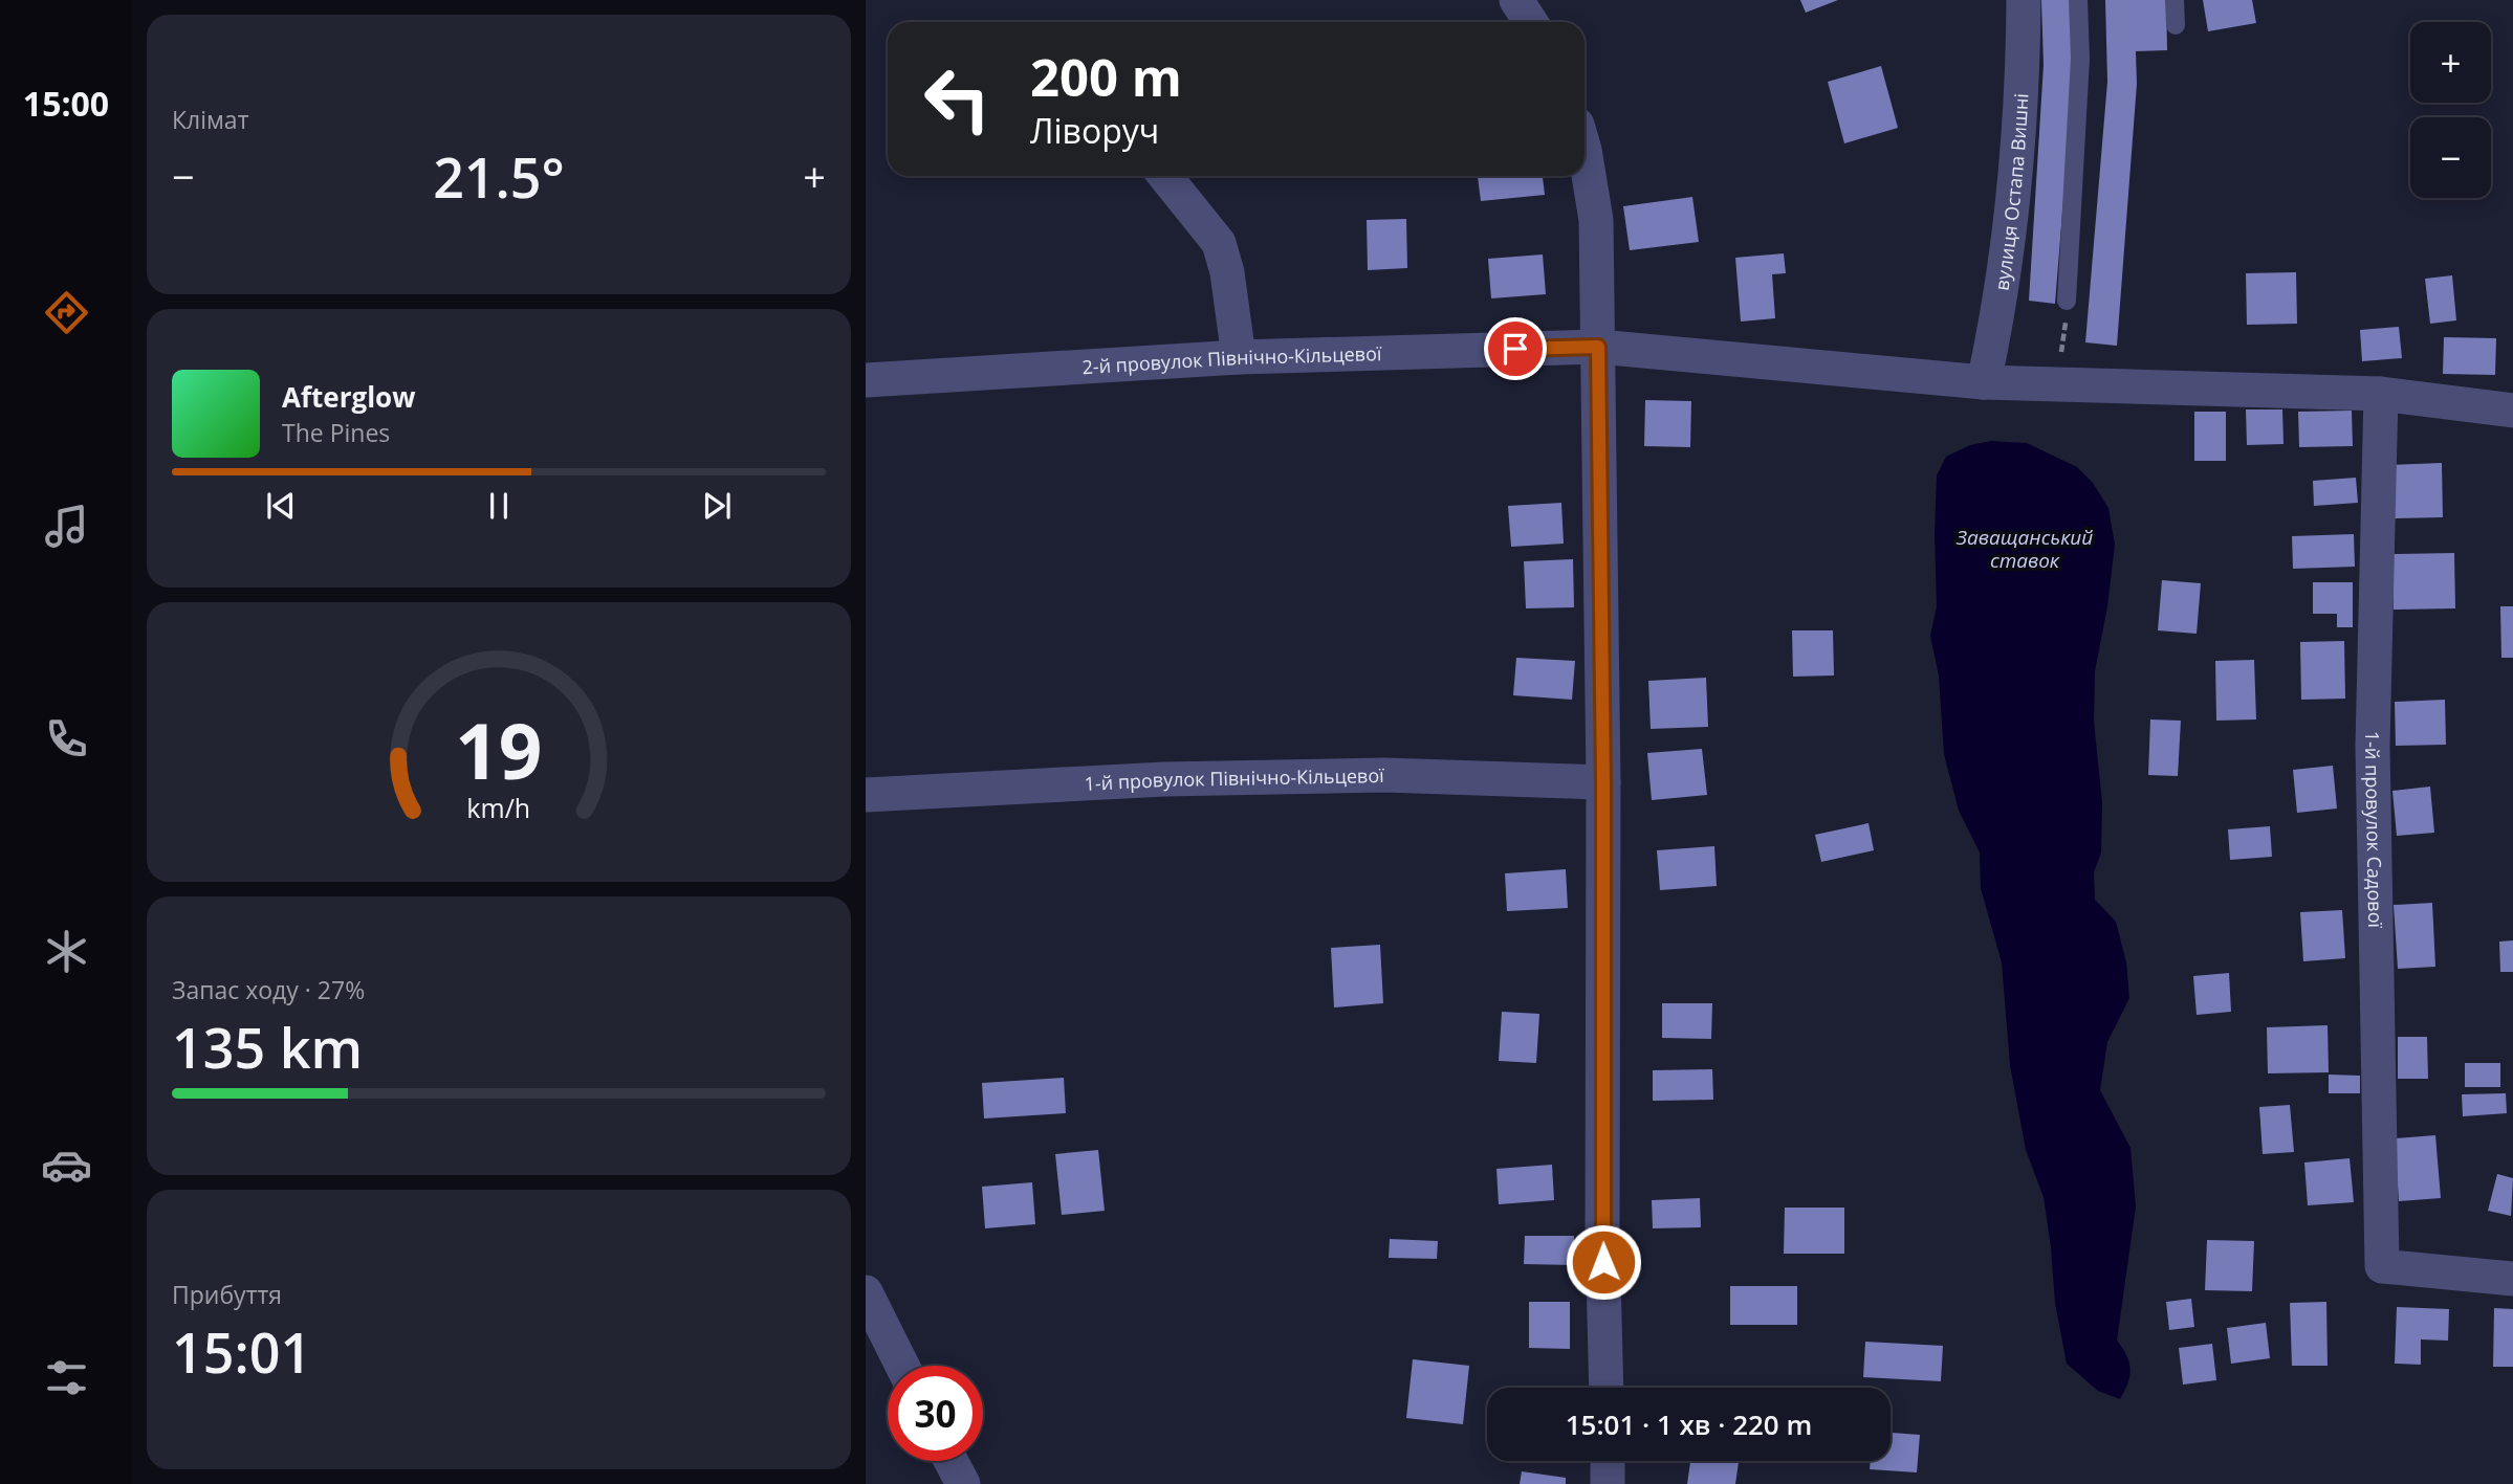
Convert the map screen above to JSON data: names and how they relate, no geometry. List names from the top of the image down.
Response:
{
  "streets": {
    "street": [
      "вулиця Остапа Вишні",
      "2-й провулок Північно-Кільцевої",
      "1-й провулок Північно-Кільцевої",
      "1-й провулок Садової"
    ]
  },
  "crossings": [
    ["вулиця Остапа Вишні", "2-й провулок Північно-Кільцевої"],
    ["2-й провулок Північно-Кільцевої", "1-й провулок Садової"]
  ],
  "water": ["Заващанський ставок"],
  "page": {
    "tabs": "15:00",
    "tile": [
      "Клімат",
      ["Запас ходу · 27%", "135 km"],
      ["Прибуття", "15:01"]
    ],
    "map_buttons": ["+", "−"],
    "turn": ["200 m", "Ліворуч"],
    "heat": ["−", "21.5°", "+"],
    "song": ["Afterglow", "The Pines"],
    "limit": "30",
    "trip": "15:01 · 1 хв · 220 m",
    "gauge": ["19", "km/h"]
  }
}
